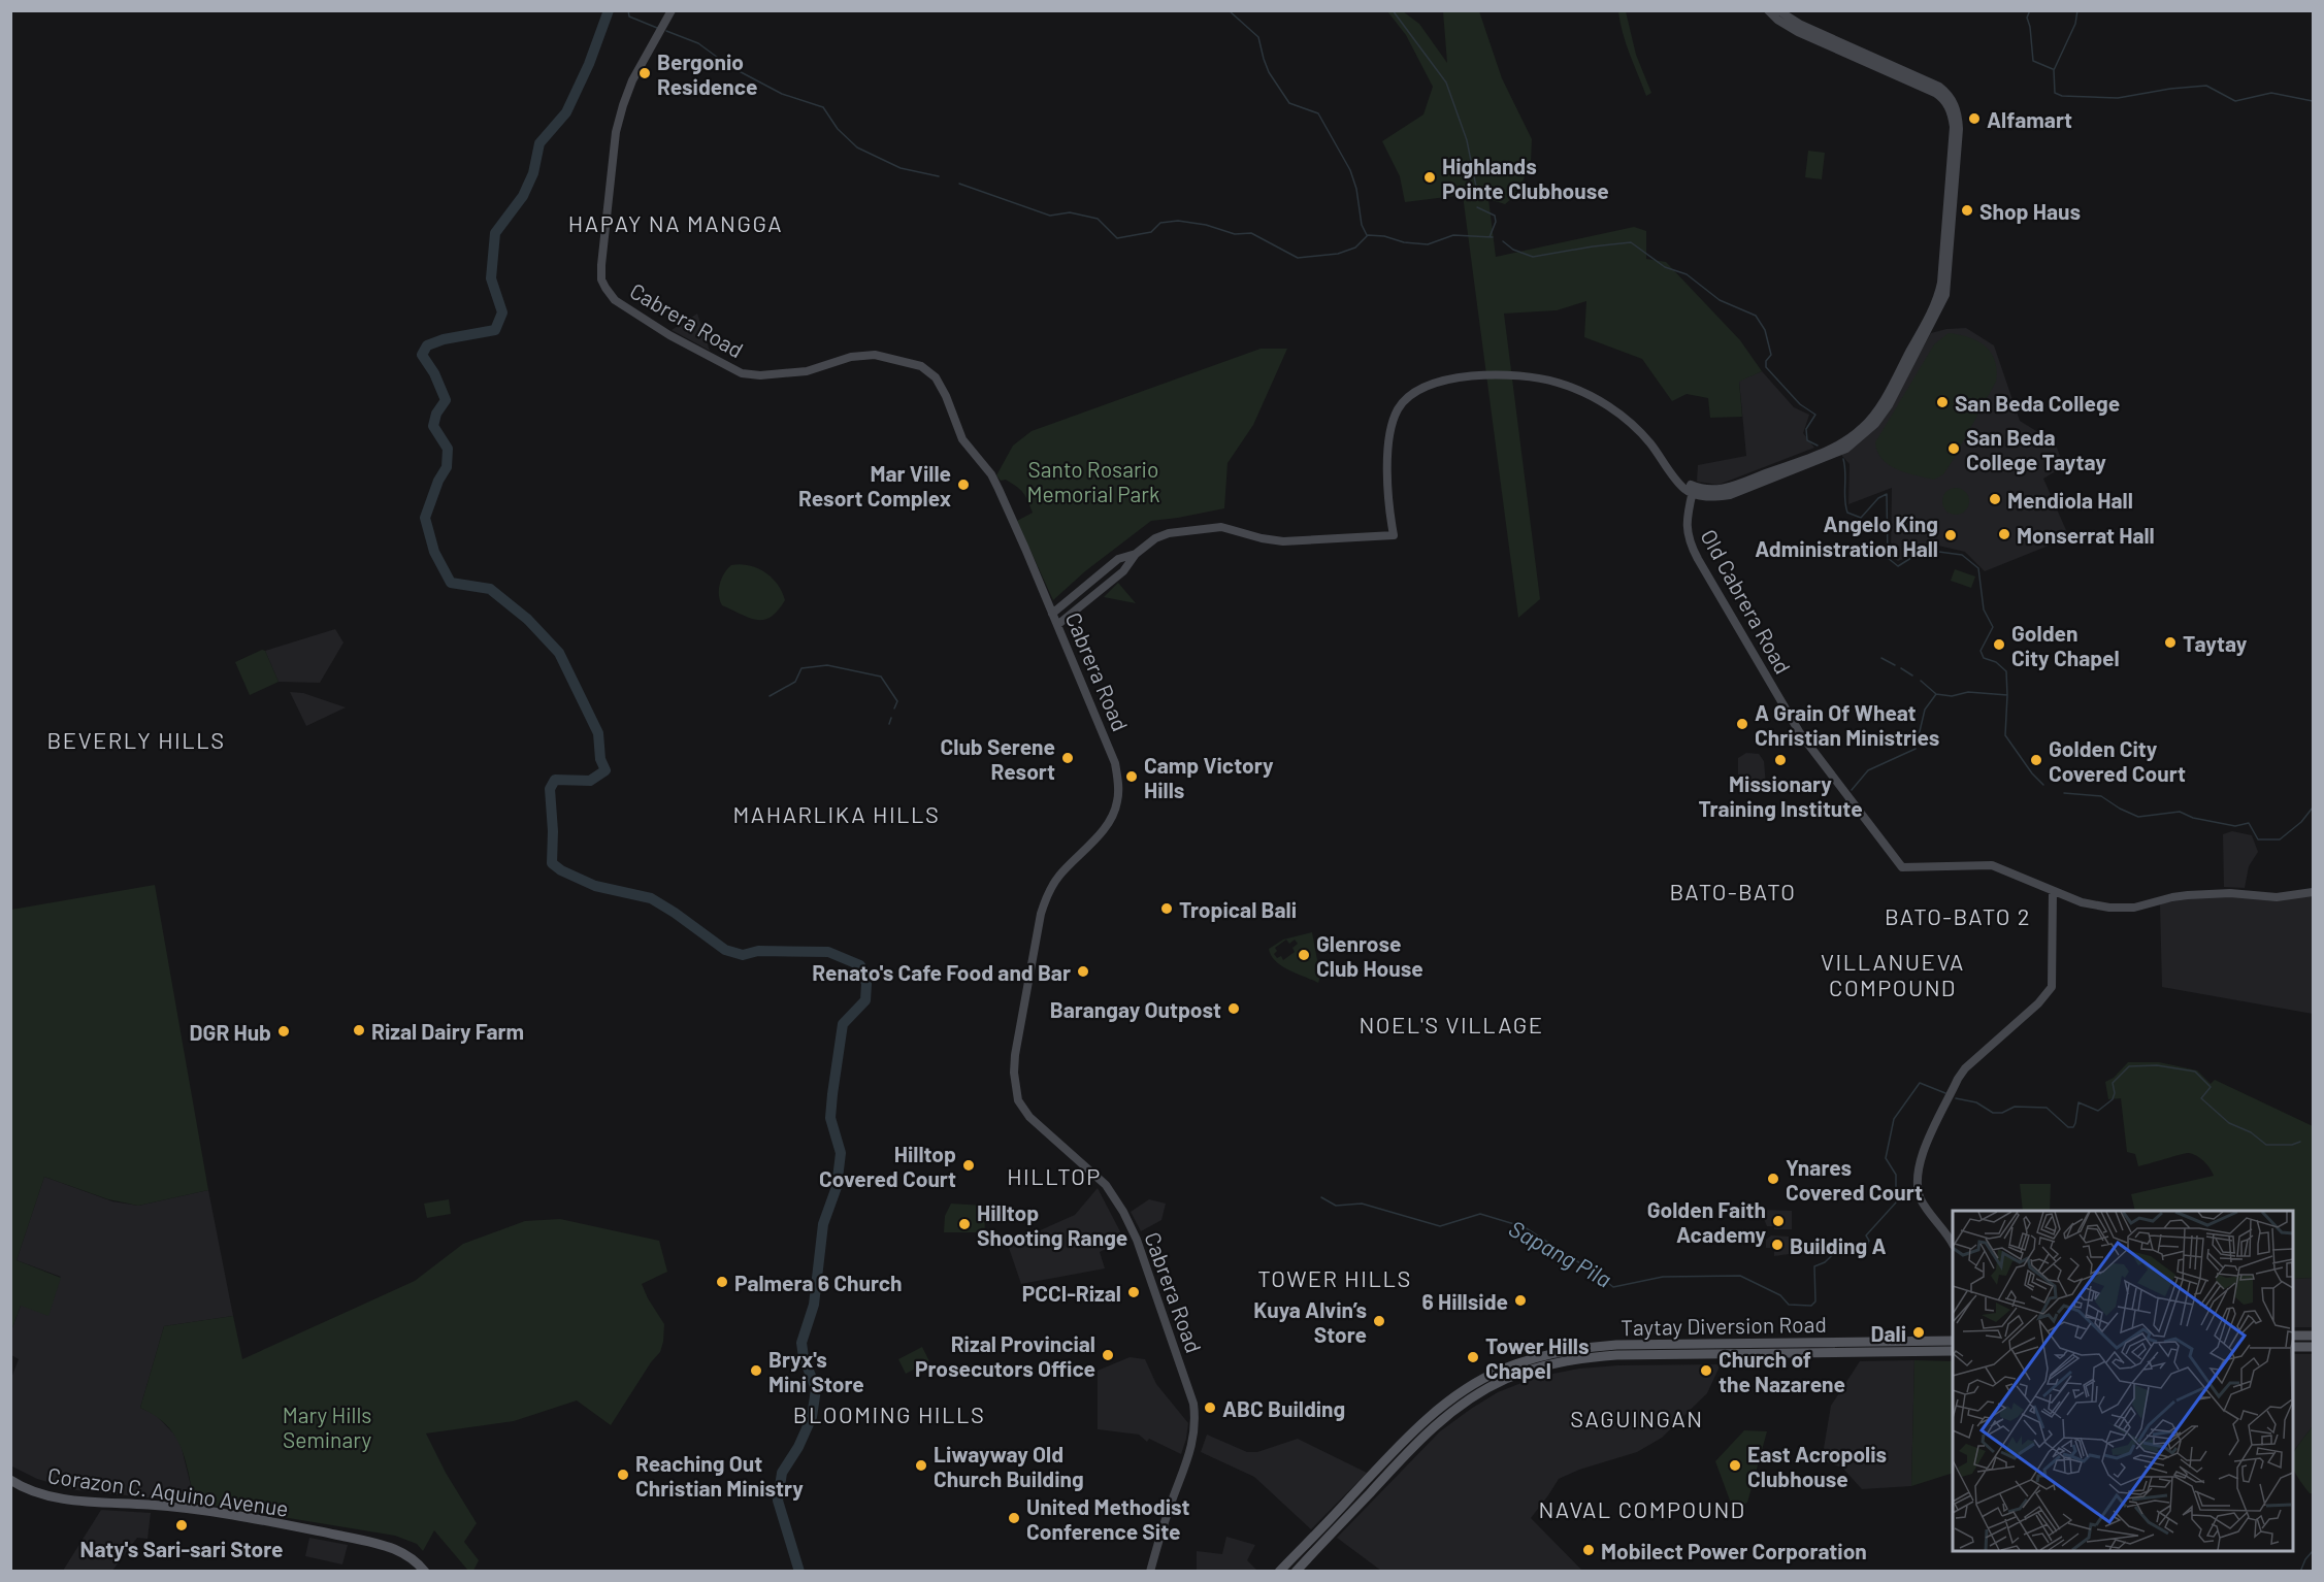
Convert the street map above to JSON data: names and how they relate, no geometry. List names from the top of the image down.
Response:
{
  "streets": {
    "main road": ["Taytay Diversion Road", "Corazon C. Aquino Avenue"],
    "street": ["Cabrera Road", "Old Cabrera Road"]
  },
  "districts": [
    "HAPAY NA MANGGA",
    "BEVERLY HILLS",
    "MAHARLIKA HILLS",
    "BATO-BATO",
    "BATO-BATO 2",
    "VILLANUEVA COMPOUND",
    "NOEL'S VILLAGE",
    "HILLTOP",
    "TOWER HILLS",
    "BLOOMING HILLS",
    "SAGUINGAN",
    "NAVAL COMPOUND"
  ],
  "water": ["Sapang Pila"],
  "parks": ["Santo Rosario Memorial Park", "Mary Hills Seminary"],
  "places": [
    "Bergonio Residence",
    "Alfamart",
    "Highlands Pointe Clubhouse",
    "Shop Haus",
    "San Beda College",
    "San Beda College Taytay",
    "Mar Ville Resort Complex",
    "Mendiola Hall",
    "Monserrat Hall",
    "Angelo King Administration Hall",
    "Taytay",
    "Golden City Chapel",
    "A Grain Of Wheat Christian Ministries",
    "Club Serene Resort",
    "Missionary Training Institute",
    "Golden City Covered Court",
    "Camp Victory Hills",
    "Tropical Bali",
    "Glenrose Club House",
    "Renato's Cafe Food and Bar",
    "Barangay Outpost",
    "Rizal Dairy Farm",
    "DGR Hub",
    "Hilltop Covered Court",
    "Ynares Covered Court",
    "Golden Faith Academy",
    "Hilltop Shooting Range",
    "Building A",
    "Palmera 6 Church",
    "PCCI-Rizal",
    "6 Hillside",
    "Kuya Alvin’s Store",
    "Dali",
    "Rizal Provincial Prosecutors Office",
    "Tower Hills Chapel",
    "Bryx's Mini Store",
    "Church of the Nazarene",
    "ABC Building",
    "Liwayway Old Church Building",
    "East Acropolis Clubhouse",
    "Reaching Out Christian Ministry",
    "United Methodist Conference Site",
    "Naty's Sari-sari Store",
    "Mobilect Power Corporation"
  ]
}
